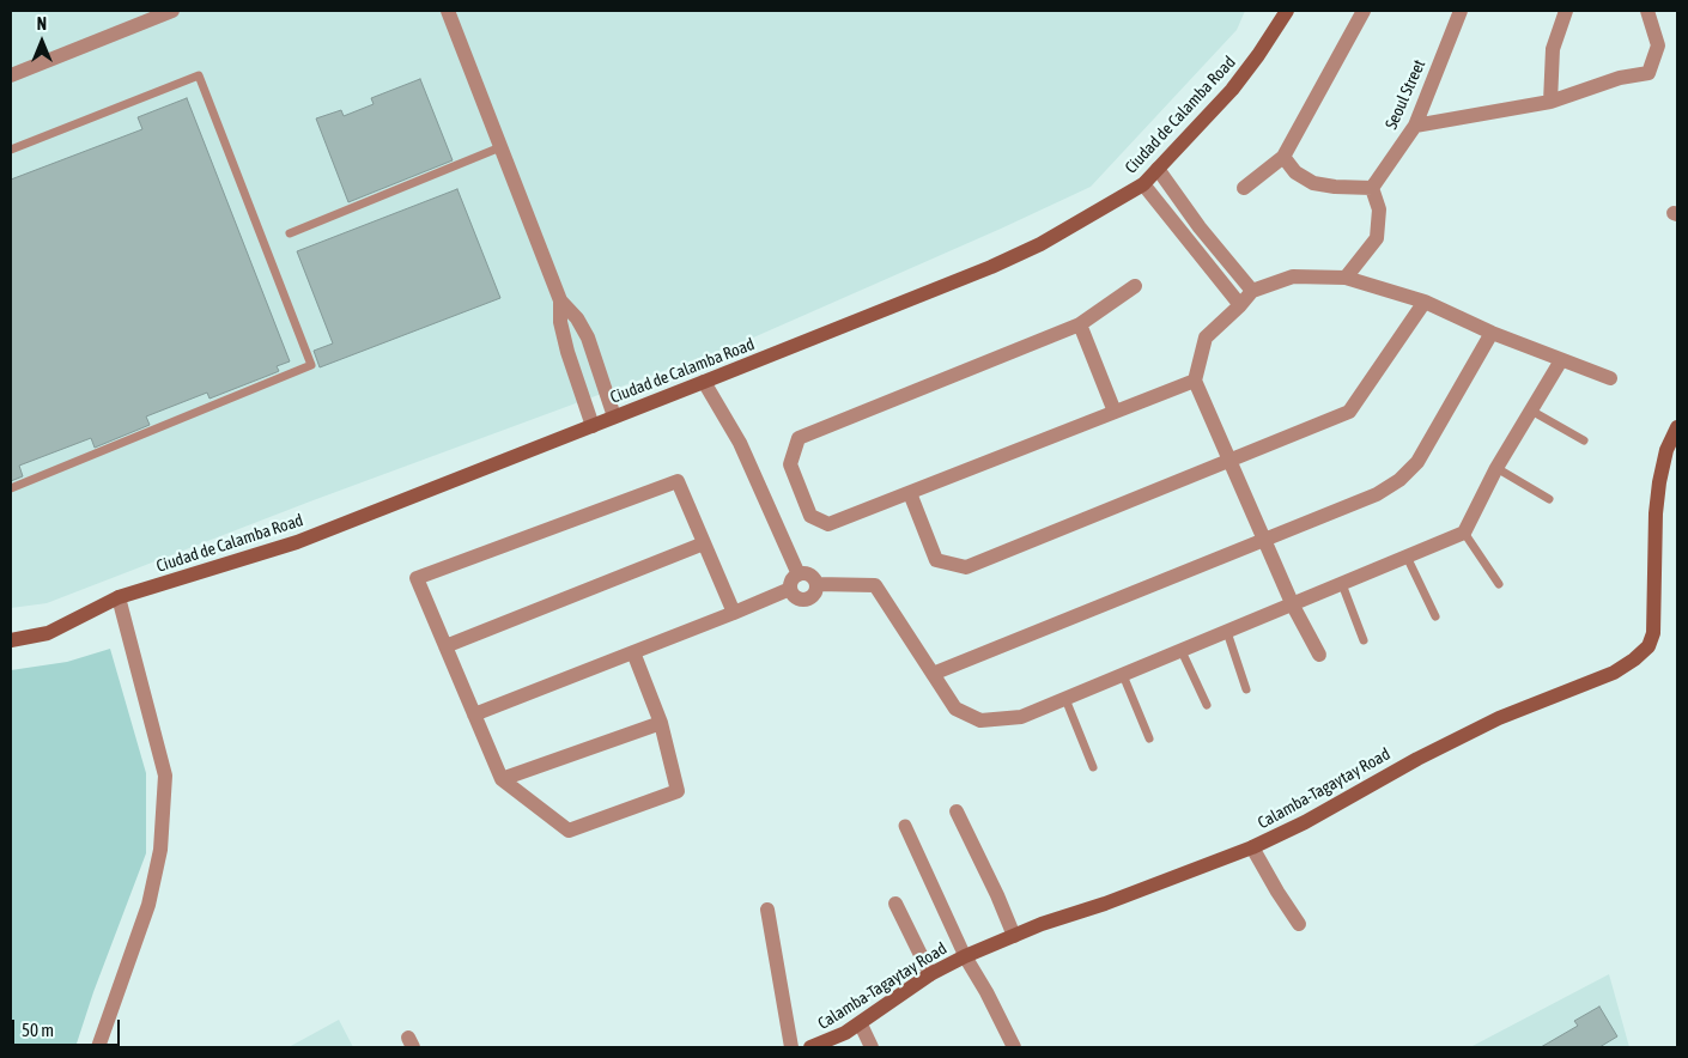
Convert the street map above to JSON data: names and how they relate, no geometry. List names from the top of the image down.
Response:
{
  "streets": {
    "main road": ["Ciudad de Calamba Road", "Calamba-Tagaytay Road"],
    "street": ["Seoul Street"]
  },
  "scale_bar": "50 m",
  "north": "top"
}
